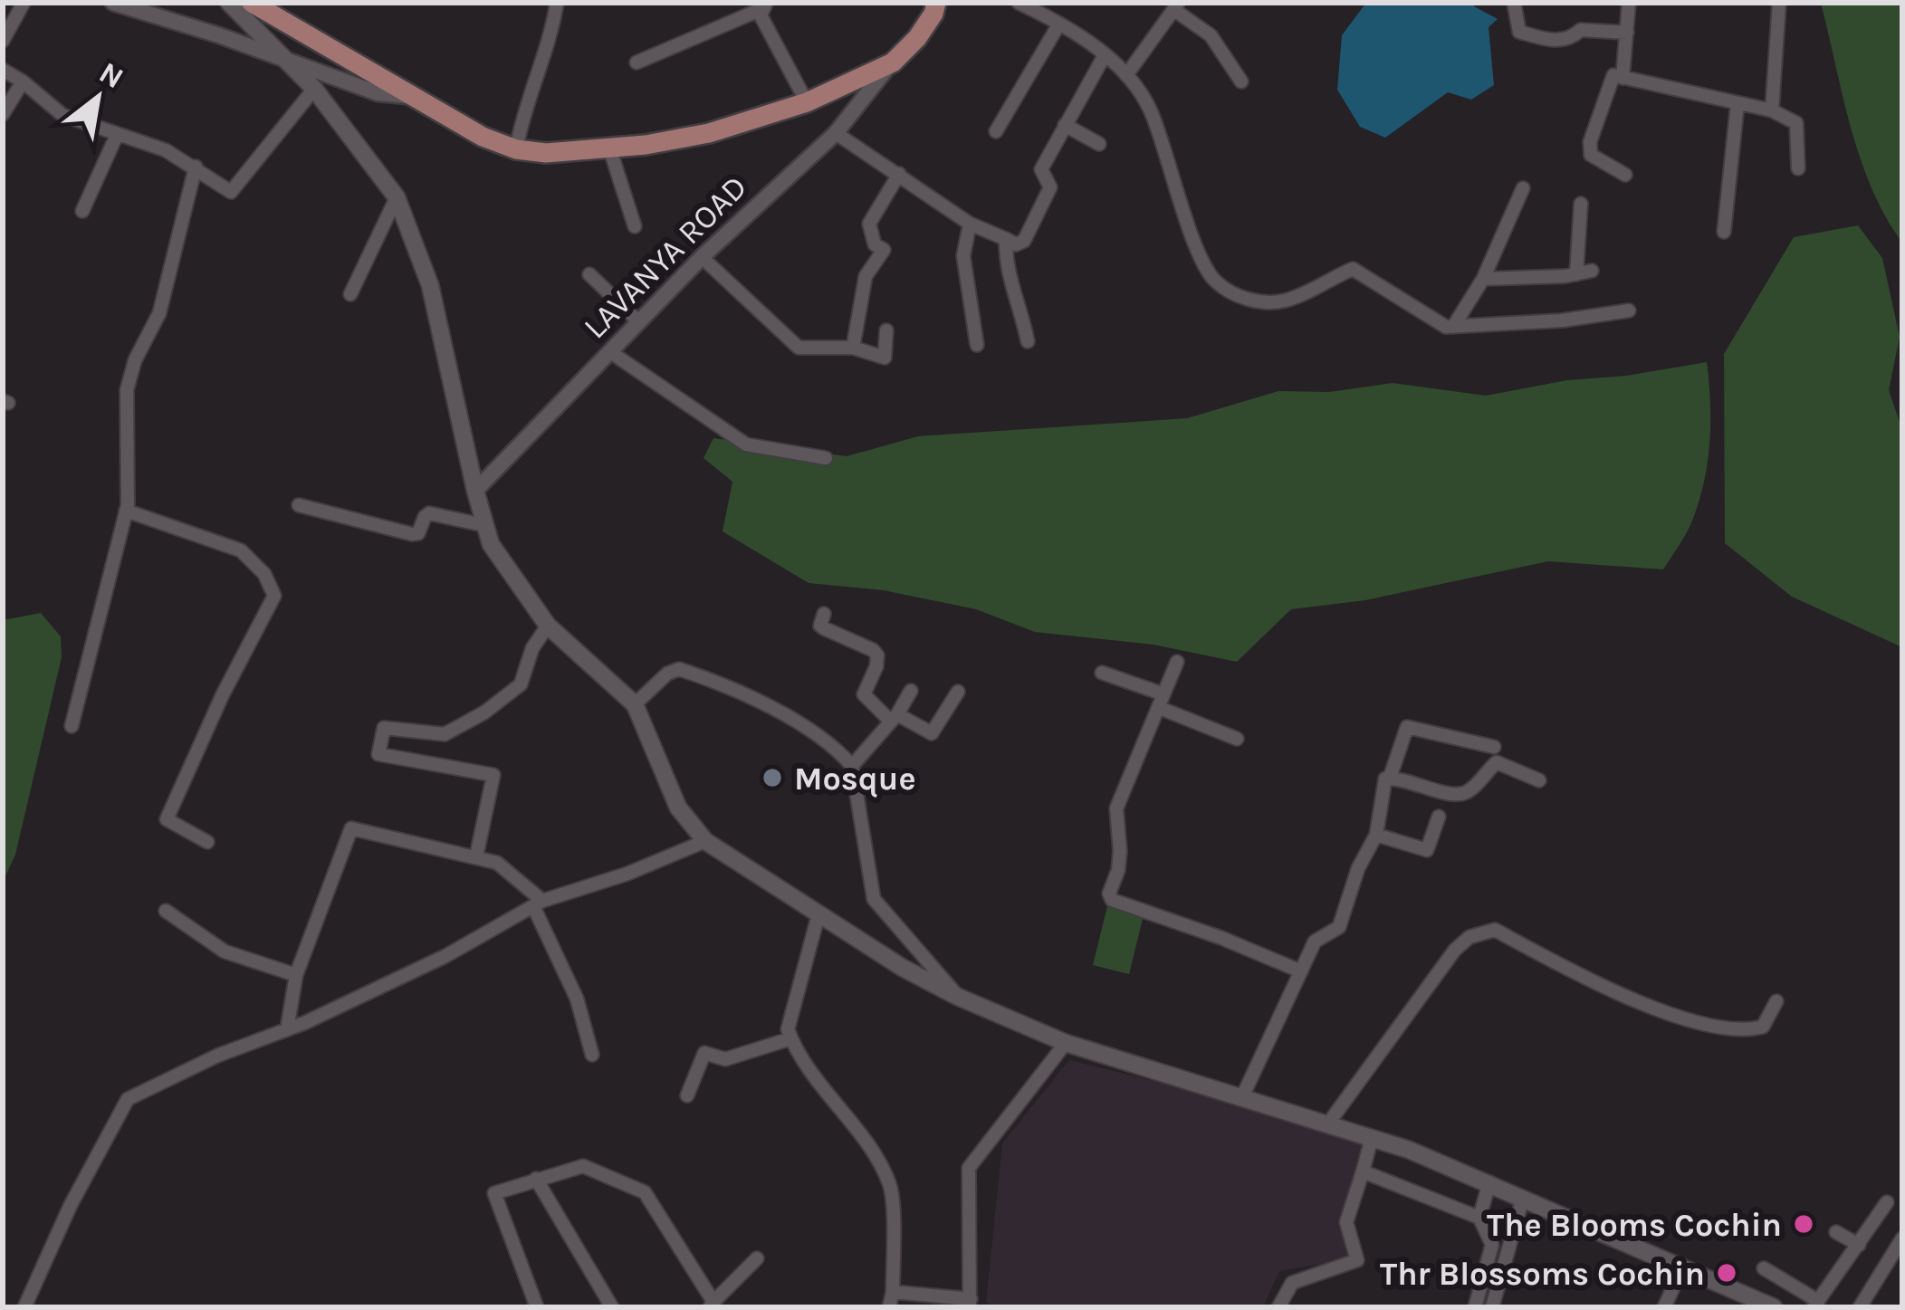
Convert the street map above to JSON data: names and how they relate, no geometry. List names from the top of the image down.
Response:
{
  "streets": {
    "street": ["LAVANYA ROAD"]
  },
  "places": ["Mosque", "The Blooms Cochin", "Thr Blossoms Cochin"],
  "north": "top right"
}
